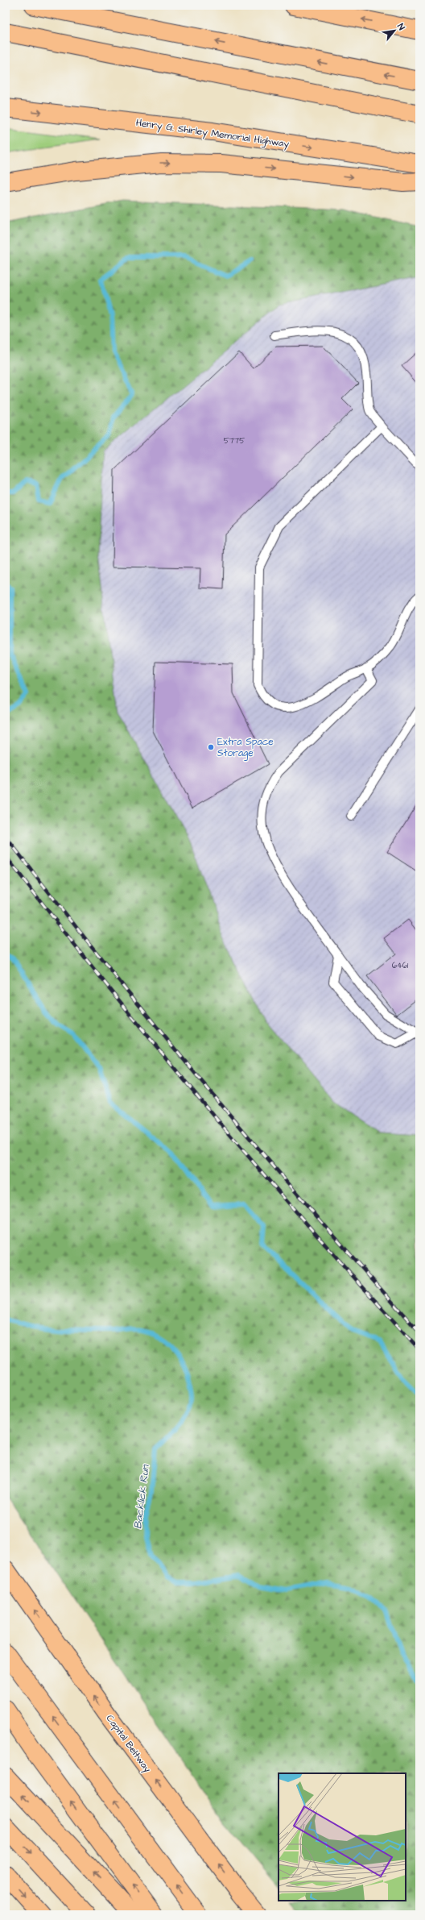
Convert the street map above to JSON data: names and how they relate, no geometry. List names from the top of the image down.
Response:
{
  "streets": {
    "highway": ["Henry G. Shirley Memorial Highway", "Capital Beltway"]
  },
  "water": ["Backlick Run"],
  "places": ["Extra Space Storage"],
  "house_numbers": ["5775", "6461"],
  "north": "top right"
}
